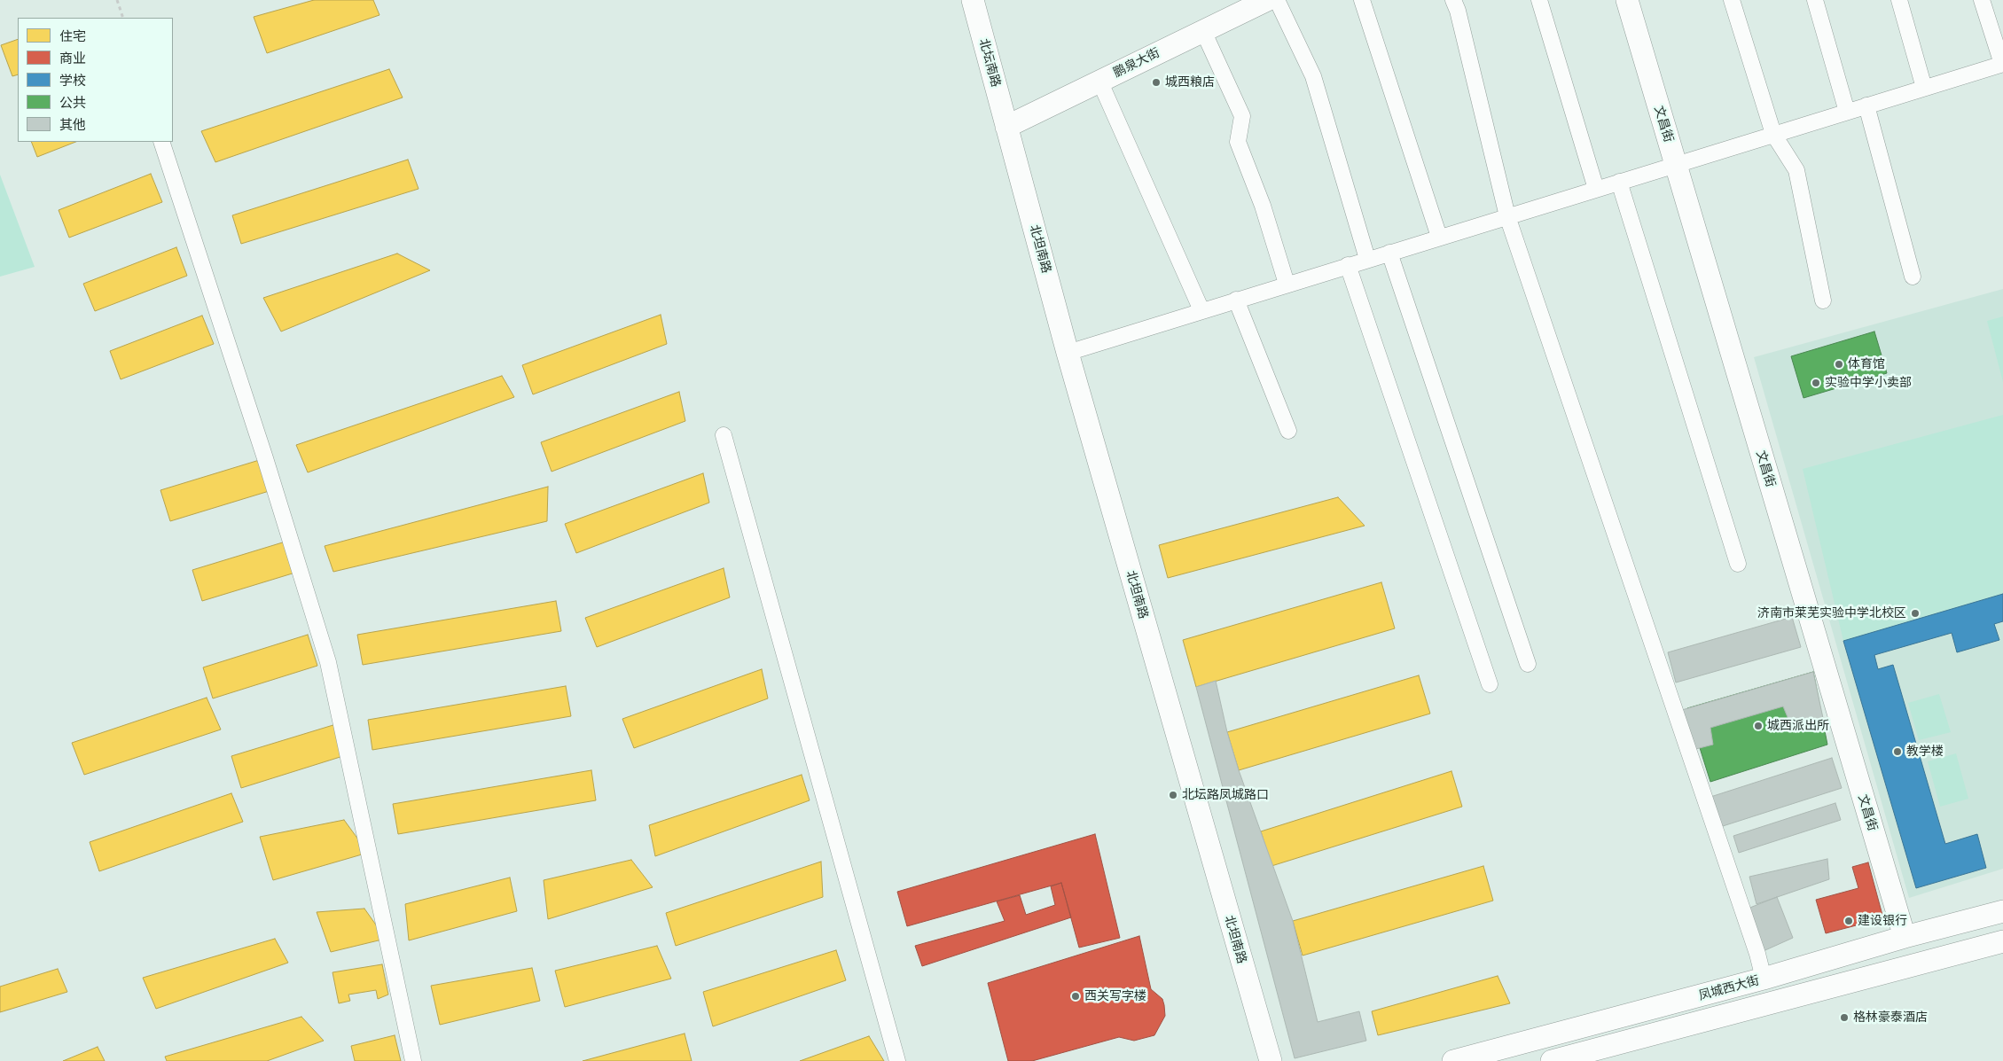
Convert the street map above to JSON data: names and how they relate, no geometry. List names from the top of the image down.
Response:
{
  "streets": {
    "main road": [
      "北坛南路",
      "鹏泉大街",
      "文昌街",
      "北坦南路",
      "凤城西大街"
    ]
  },
  "crossings": [
    ["北坛南路", "鹏泉大街"],
    ["北坛南路", "北坦南路"],
    ["鹏泉大街", "北坦南路"],
    ["文昌街", "凤城西大街"]
  ],
  "places": [
    "城西粮店",
    "体育馆",
    "实验中学小卖部",
    "济南市莱芜实验中学北校区",
    "城西派出所",
    "教学楼",
    "北坛路凤城路口",
    "建设银行",
    "西关写字楼",
    "格林豪泰酒店"
  ],
  "legend": [
    "住宅",
    "商业",
    "学校",
    "公共",
    "其他"
  ]
}
